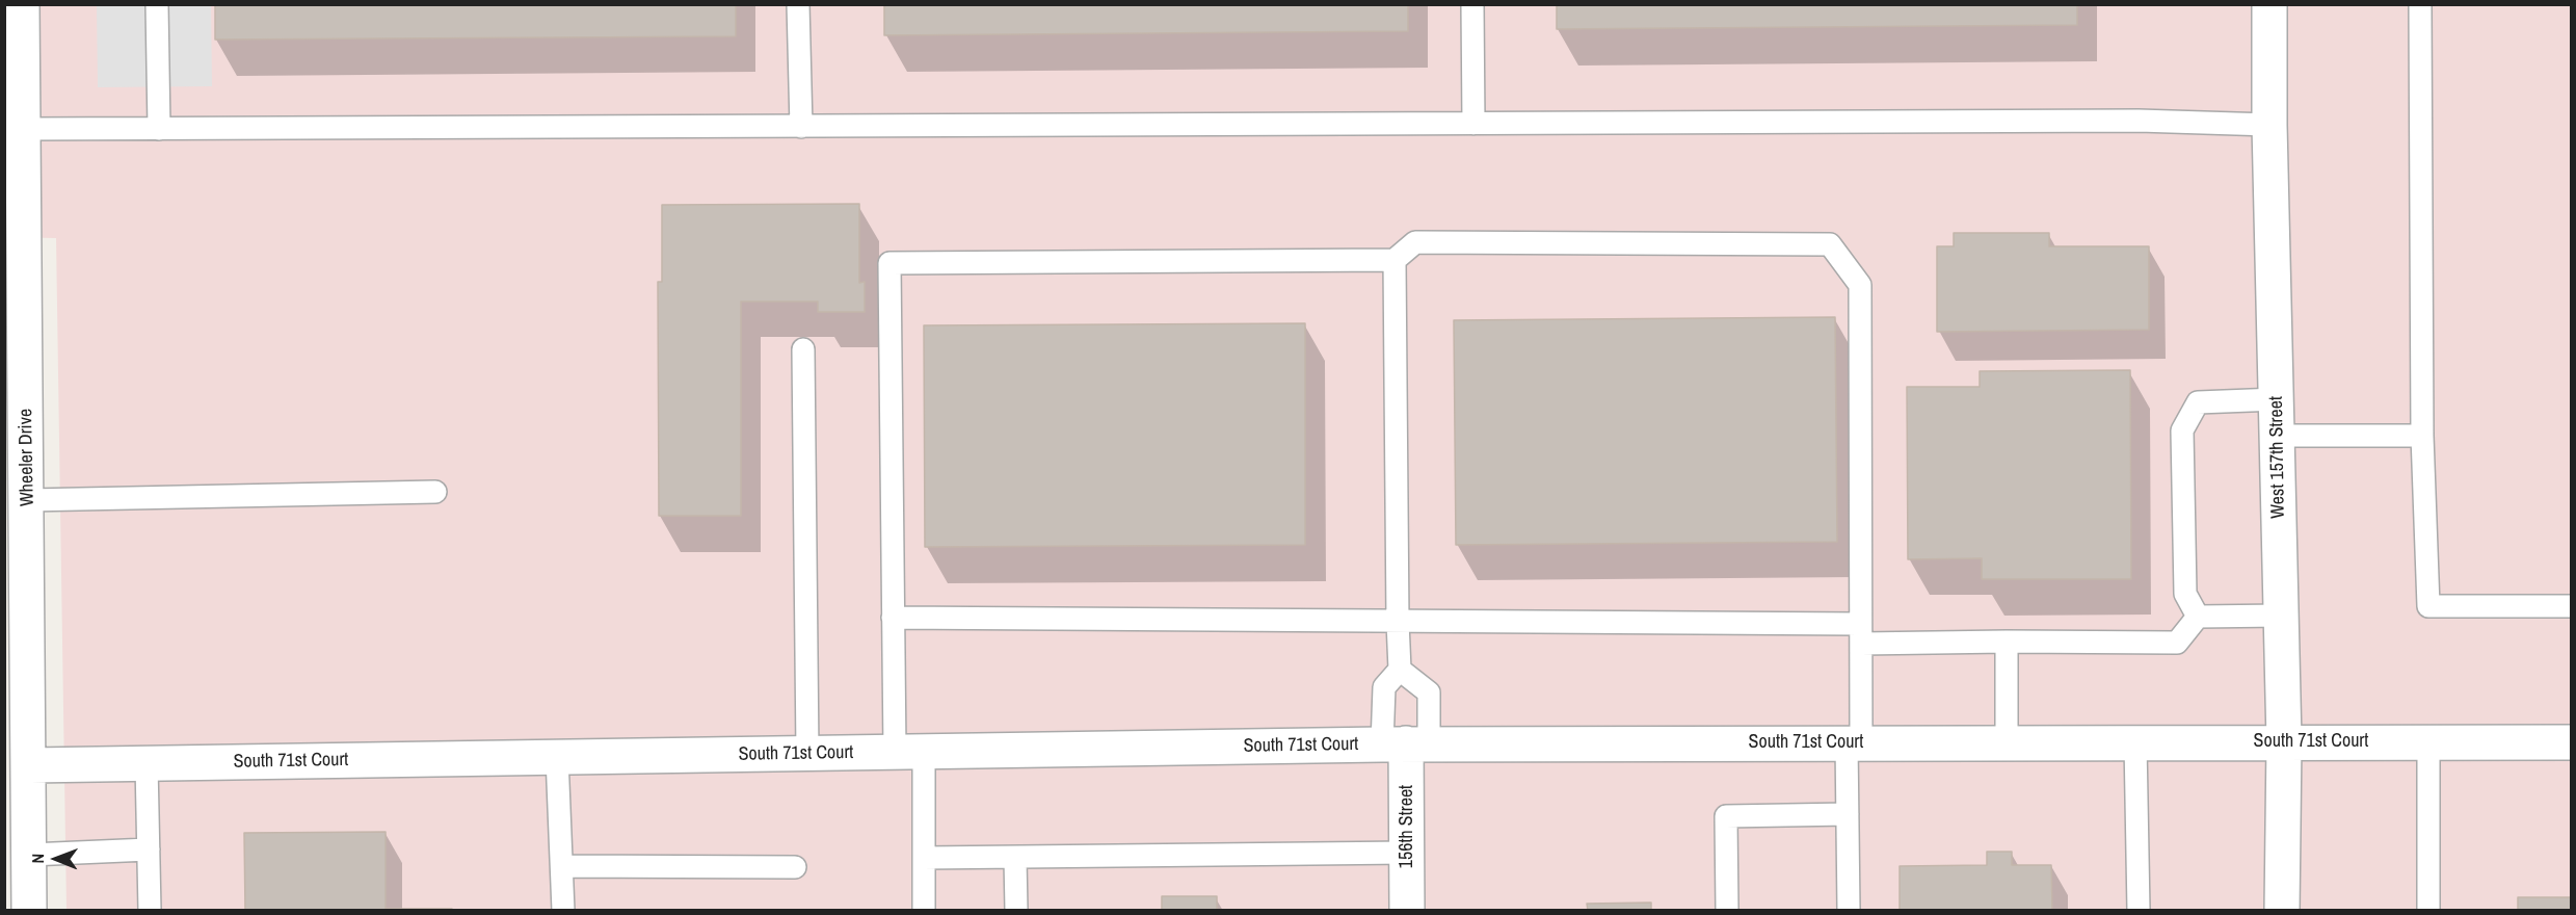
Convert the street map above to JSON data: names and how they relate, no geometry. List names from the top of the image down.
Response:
{
  "streets": {
    "street": [
      "Wheeler Drive",
      "West 157th Street",
      "South 71st Court",
      "156th Street"
    ]
  },
  "crossings": [
    ["Wheeler Drive", "South 71st Court"],
    ["West 157th Street", "South 71st Court"],
    ["South 71st Court", "156th Street"]
  ],
  "north": "left"
}
